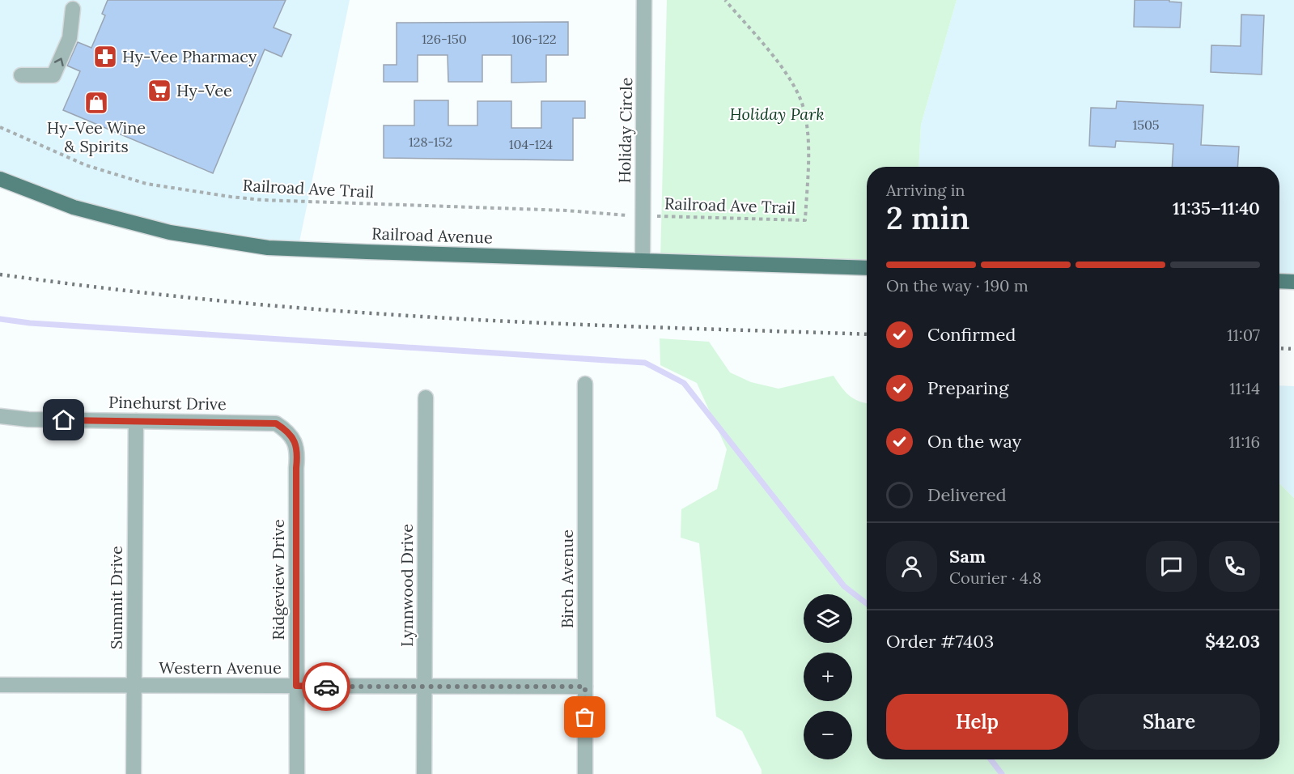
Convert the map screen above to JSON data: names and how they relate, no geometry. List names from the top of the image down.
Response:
{
  "streets": {
    "main road": ["Railroad Avenue"],
    "street": [
      "Holiday Circle",
      "Pinehurst Drive",
      "Birch Avenue",
      "Ridgeview Drive",
      "Lynnwood Drive",
      "Summit Drive",
      "Western Avenue"
    ],
    "path": ["Railroad Ave Trail"]
  },
  "crossings": [
    ["Holiday Circle", "Railroad Avenue"],
    ["Pinehurst Drive", "Ridgeview Drive"],
    ["Pinehurst Drive", "Summit Drive"],
    ["Birch Avenue", "Western Avenue"],
    ["Ridgeview Drive", "Western Avenue"],
    ["Lynnwood Drive", "Western Avenue"],
    ["Summit Drive", "Western Avenue"]
  ],
  "parks": ["Holiday Park"],
  "places": {
    "pharmacy": ["Hy-Vee Pharmacy"],
    "supermarket": ["Hy-Vee"],
    "shop": ["Hy-Vee Wine & Spirits"]
  },
  "house_numbers": [
    "126-150",
    "106-122",
    "1505",
    "128-152",
    "104-124"
  ],
  "page": {
    "heading": ["2 min", "Arriving in", "11:35–11:40"],
    "panel": [
      "Sam",
      "Courier · 4.8",
      "Order #7403",
      "$42.03"
    ],
    "bar": "On the way · 190 m",
    "list": [
      ["Confirmed", "11:07"],
      ["Preparing", "11:14"],
      ["On the way", "11:16"],
      "Delivered"
    ],
    "map_buttons": ["+", "−"],
    "buttons": ["Help", "Share"]
  }
}
